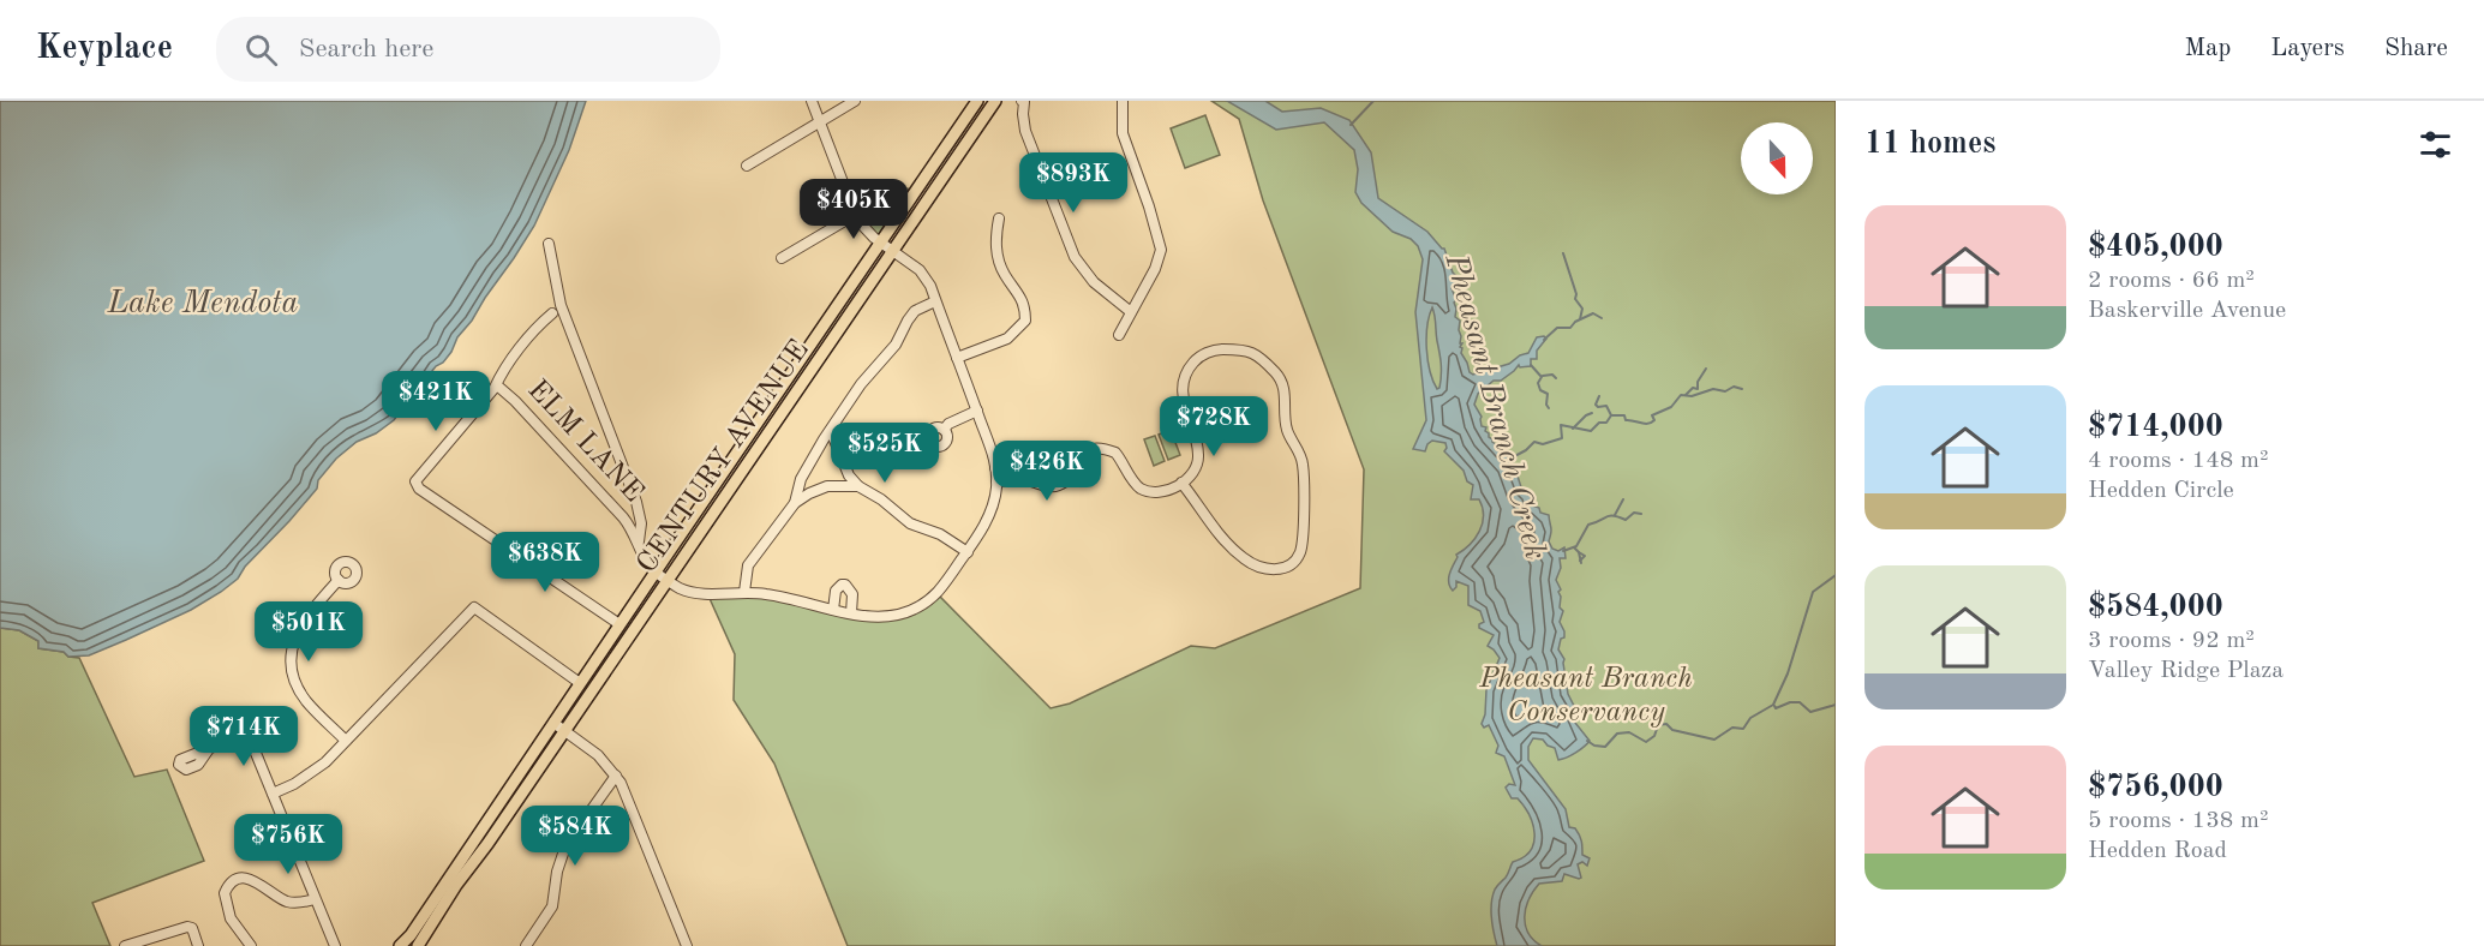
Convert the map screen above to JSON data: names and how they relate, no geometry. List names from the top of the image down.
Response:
{
  "streets": {
    "main road": ["CENTURY AVENUE"],
    "street": ["ELM LANE"]
  },
  "crossings": [
    ["ELM LANE", "CENTURY AVENUE"]
  ],
  "water": ["Lake Mendota", "Pheasant Branch Creek"],
  "parks": ["Pheasant Branch Conservancy"],
  "north": "bottom",
  "page": {
    "header": "Keyplace",
    "search": "Search here",
    "nav": ["Map", "Layers", "Share"],
    "heading": "11 homes",
    "price": [
      "$893K",
      "$405K",
      "$421K",
      "$728K",
      "$525K",
      "$426K",
      "$638K",
      "$501K",
      "$714K",
      "$584K",
      "$756K"
    ],
    "list": [
      {
        "name": "$405,000",
        "note": "2 rooms · 66 m² · Baskerville Avenue"
      },
      {
        "name": "$714,000",
        "note": "4 rooms · 148 m² · Hedden Circle"
      },
      {
        "name": "$584,000",
        "note": "3 rooms · 92 m² · Valley Ridge Plaza"
      },
      {
        "name": "$756,000",
        "note": "5 rooms · 138 m² · Hedden Road"
      }
    ]
  }
}
